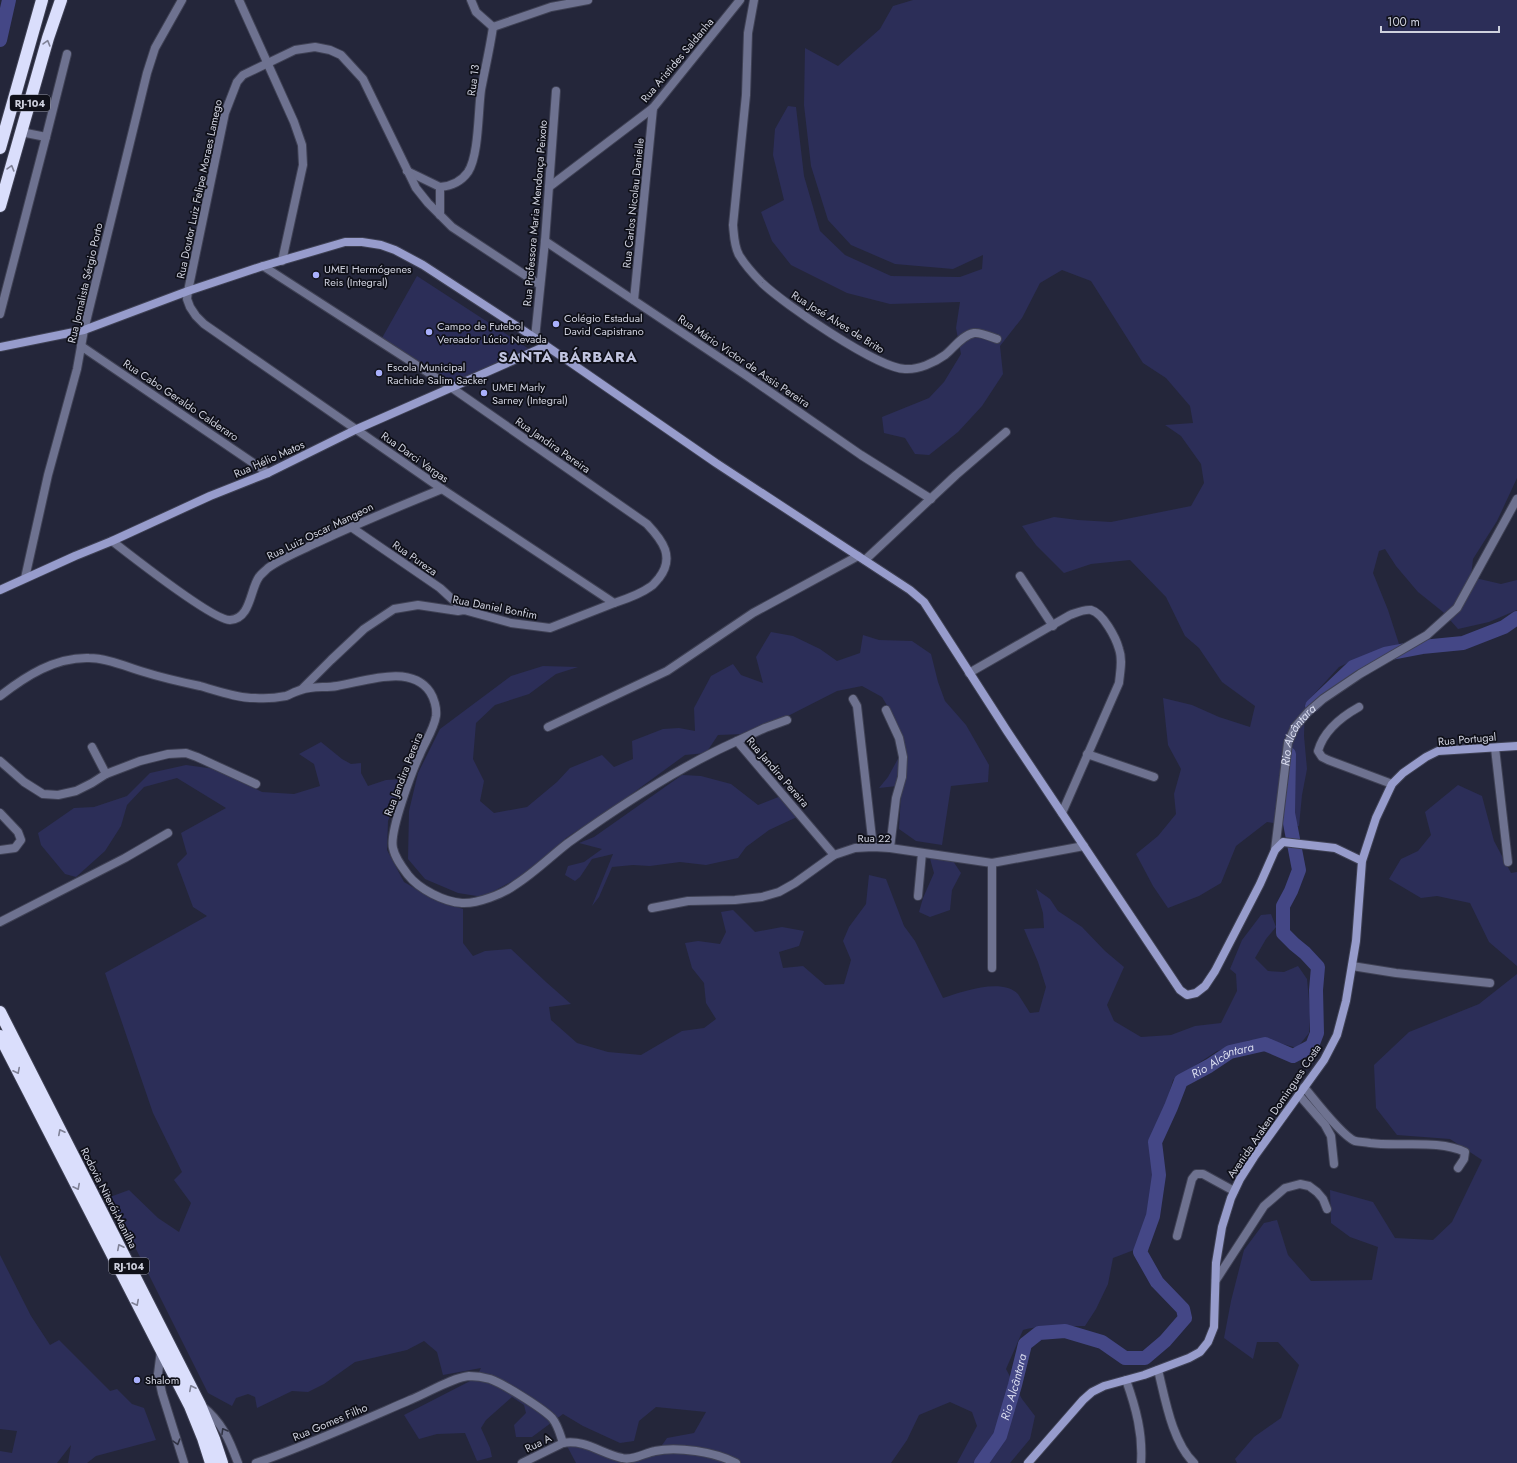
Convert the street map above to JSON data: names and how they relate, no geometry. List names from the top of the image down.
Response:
{
  "streets": {
    "highway": ["RJ-104", "Rodovia Niterói-Manilha"],
    "street": [
      "Rua Aristides Saldanha",
      "Rua 13",
      "Rua Doutor Luiz Felipe Moraes Lamego",
      "Rua Carlos Nicolau Danielle",
      "Rua Professora Maria Mendonça Peixoto",
      "Rua Jornalista Sérgio Porto",
      "Rua José Alves de Brito",
      "Rua Mário Victor de Assis Pereira",
      "Rua Cabo Geraldo Calderaro",
      "Rua Jandira Pereira",
      "Rua Darci Vargas",
      "Rua Hélio Matos",
      "Rua Luiz Oscar Mangeon",
      "Rua Pureza",
      "Rua Daniel Bonfim",
      "Rua Portugal",
      "Rua 22",
      "Avenida Araken Domingues Costa",
      "Rua Gomes Filho",
      "Rua A"
    ]
  },
  "crossings": [
    ["Rua Aristides Saldanha", "Rua Carlos Nicolau Danielle"],
    ["Rua Aristides Saldanha", "Rua Professora Maria Mendonça Peixoto"],
    ["Rua Doutor Luiz Felipe Moraes Lamego", "Rua Professora Maria Mendonça Peixoto"],
    ["Rua Doutor Luiz Felipe Moraes Lamego", "Rua Darci Vargas"],
    ["Rua Carlos Nicolau Danielle", "Rua Mário Victor de Assis Pereira"],
    ["Rua Professora Maria Mendonça Peixoto", "Rua Mário Victor de Assis Pereira"],
    ["Rua Jornalista Sérgio Porto", "Rua Cabo Geraldo Calderaro"],
    ["Rua Jornalista Sérgio Porto", "Rua Hélio Matos"],
    ["Rua Cabo Geraldo Calderaro", "Rua Hélio Matos"],
    ["Rua Jandira Pereira", "Rua Darci Vargas"],
    ["Rua Jandira Pereira", "Rua Hélio Matos"],
    ["Rua Jandira Pereira", "Rua Daniel Bonfim"],
    ["Rua Jandira Pereira", "Rua 22"],
    ["Rua Darci Vargas", "Rua Hélio Matos"],
    ["Rua Darci Vargas", "Rua Luiz Oscar Mangeon"],
    ["Rua Darci Vargas", "Rua Daniel Bonfim"],
    ["Rua Hélio Matos", "Rua Luiz Oscar Mangeon"],
    ["Rua Luiz Oscar Mangeon", "Rua Pureza"],
    ["Rua Pureza", "Rua Daniel Bonfim"],
    ["Rua Portugal", "Avenida Araken Domingues Costa"],
    ["Rua Gomes Filho", "Rua A"]
  ],
  "districts": ["SANTA BÁRBARA"],
  "water": ["Rio Alcântara"],
  "places": [
    "UMEI Hermógenes Reis (Integral)",
    "Colégio Estadual David Capistrano",
    "Campo de Futebol Vereador Lúcio Nevada",
    "Escola Municipal Rachide Salim Sacker",
    "UMEI Marly Sarney (Integral)",
    "Shalom"
  ],
  "scale_bar": "100 m"
}
